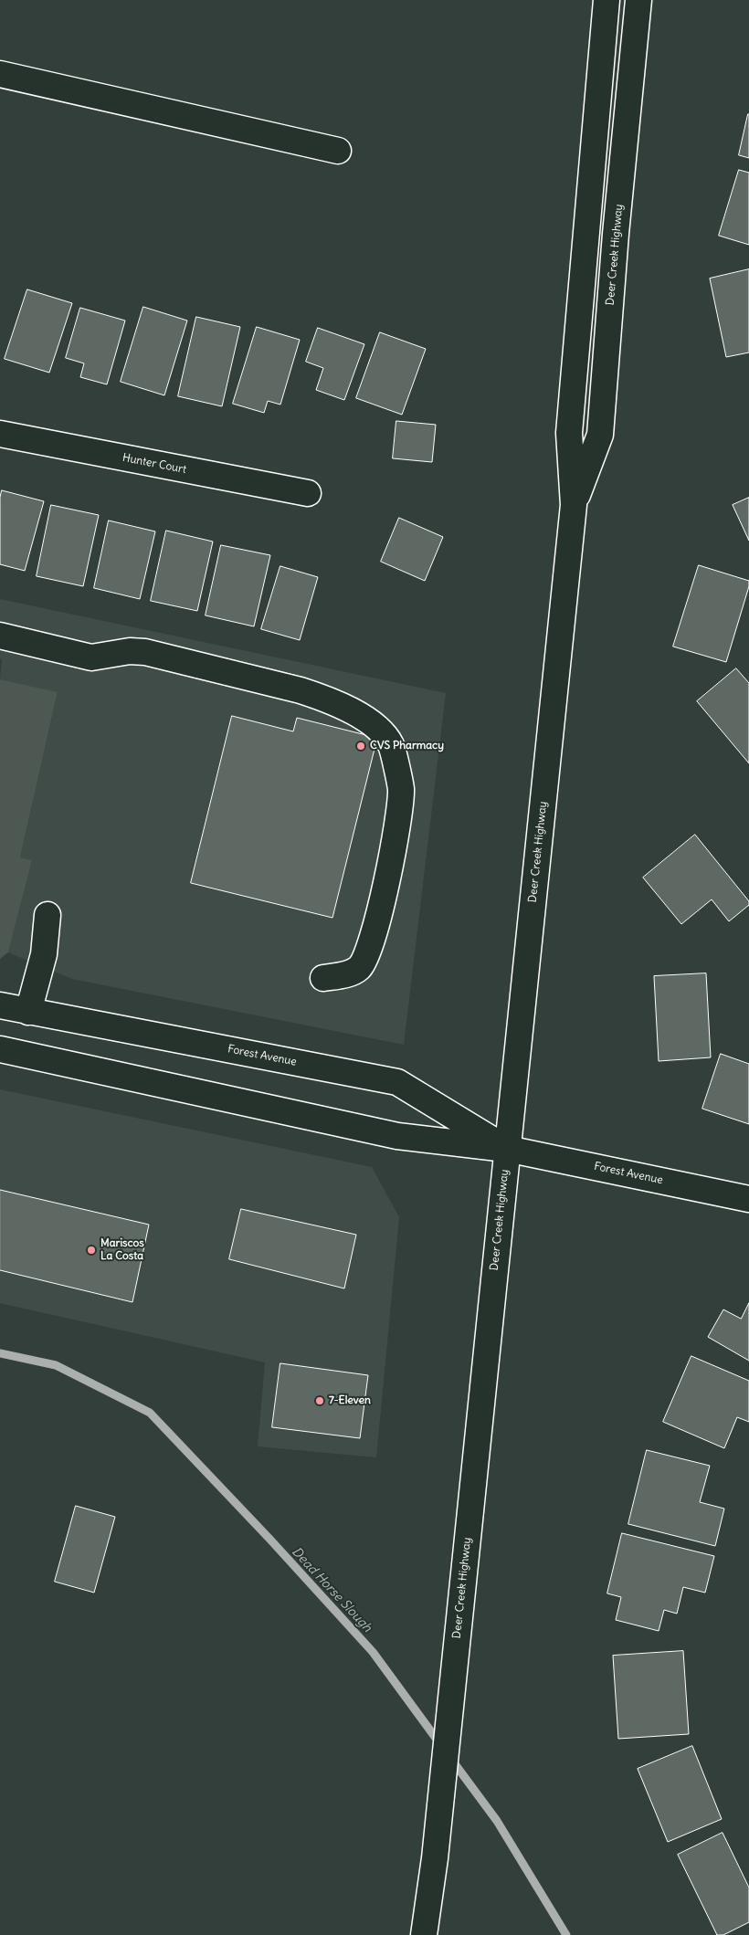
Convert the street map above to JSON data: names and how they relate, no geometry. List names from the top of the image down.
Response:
{
  "streets": {
    "main road": ["Deer Creek Highway", "Hunter Court", "Forest Avenue"]
  },
  "crossings": [
    ["Deer Creek Highway", "Forest Avenue"]
  ],
  "water": ["Dead Horse Slough"],
  "places": ["CVS Pharmacy", "Mariscos La Costa", "7-Eleven"]
}
